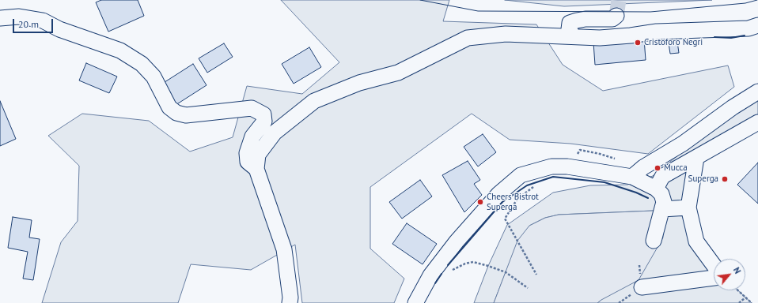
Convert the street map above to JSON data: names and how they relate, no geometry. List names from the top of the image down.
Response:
{
  "places": [
    "Cristoforo Negri",
    "Mucca",
    "Superga",
    "Cheers Bistrot Superga"
  ],
  "scale_bar": "20 m",
  "north": "top right"
}
